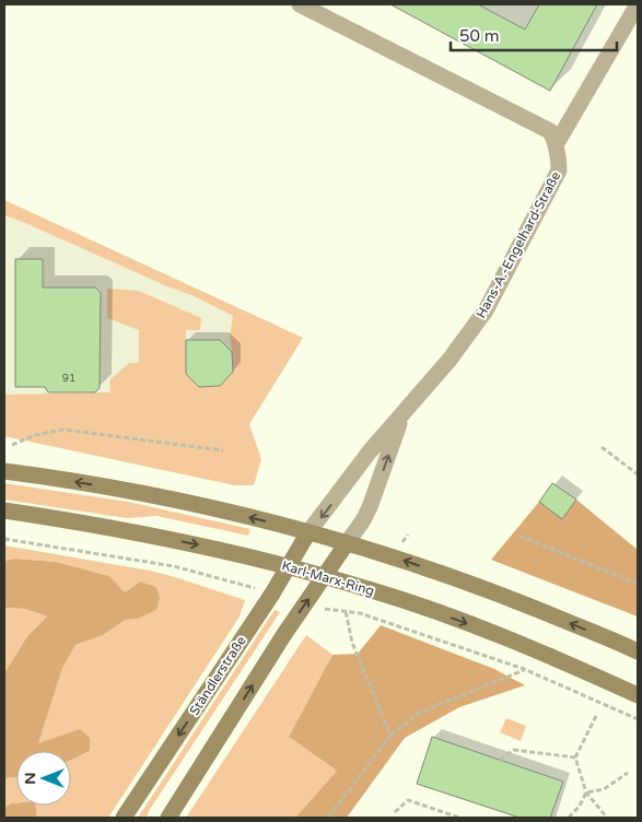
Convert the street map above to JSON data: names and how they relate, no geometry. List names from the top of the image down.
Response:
{
  "streets": {
    "main road": ["Karl-Marx-Ring", "Ständlerstraße"],
    "street": ["Hans-A.-Engelhard-Straße"]
  },
  "crossings": [
    ["Hans-A.-Engelhard-Straße", "Ständlerstraße"],
    ["Karl-Marx-Ring", "Ständlerstraße"]
  ],
  "house_numbers": ["91"],
  "scale_bar": "50 m",
  "north": "left"
}
